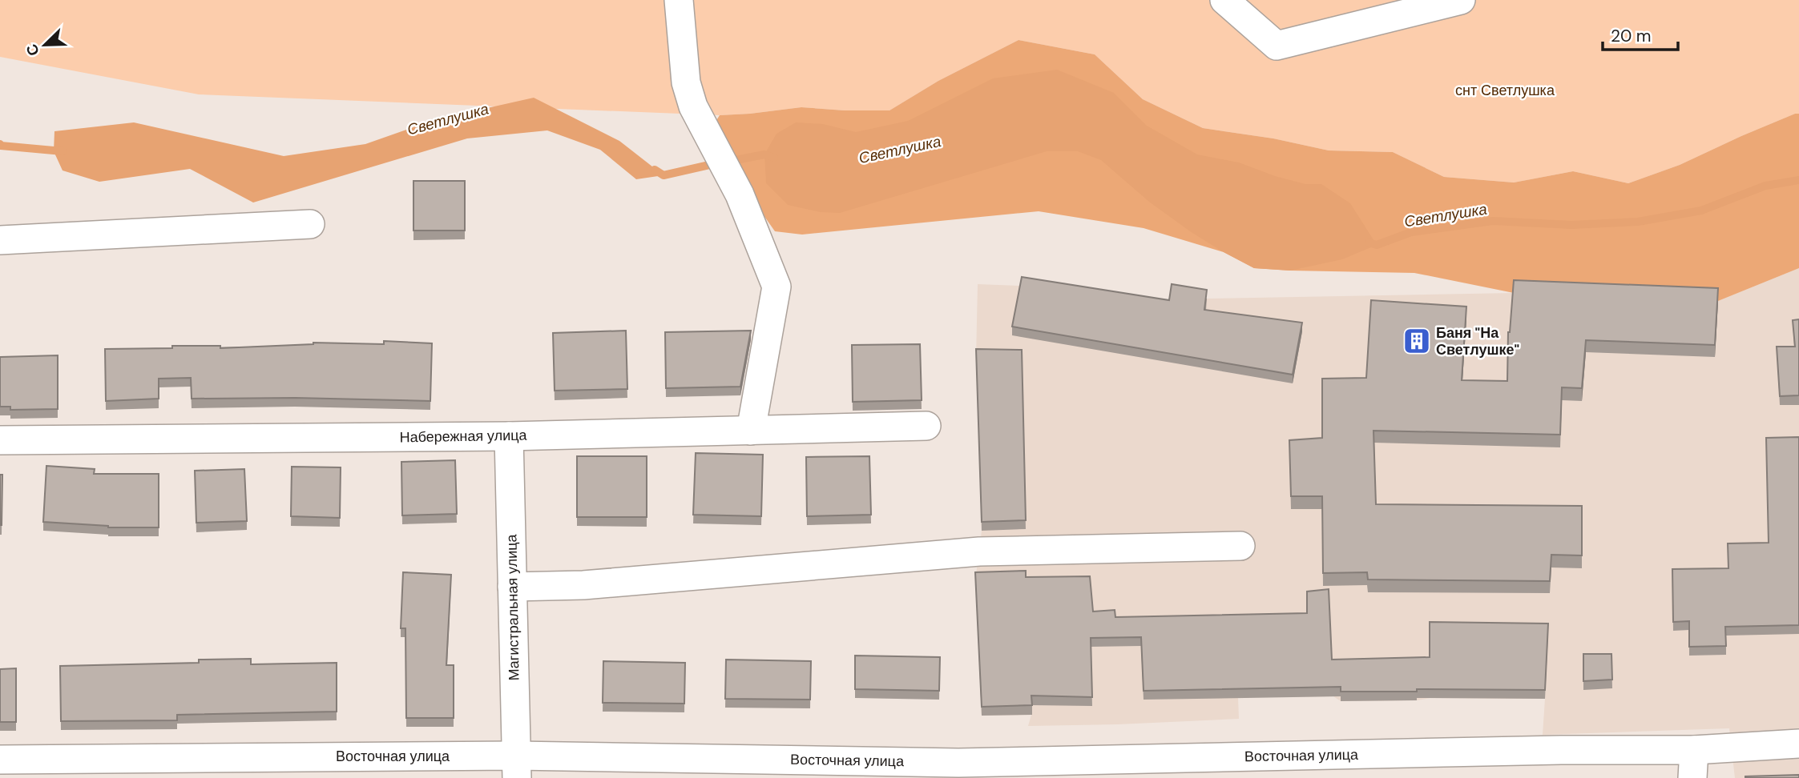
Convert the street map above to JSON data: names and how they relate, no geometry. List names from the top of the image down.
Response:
{
  "streets": {
    "street": ["Набережная улица", "Магистральная улица", "Восточная улица"]
  },
  "crossings": [
    ["Набережная улица", "Магистральная улица"],
    ["Магистральная улица", "Восточная улица"]
  ],
  "water": ["Светлушка"],
  "parks": ["снт Светлушка"],
  "places": {
    "building": ["Баня \"На Светлушке\""]
  },
  "scale_bar": "20 m",
  "north": "bottom left"
}
